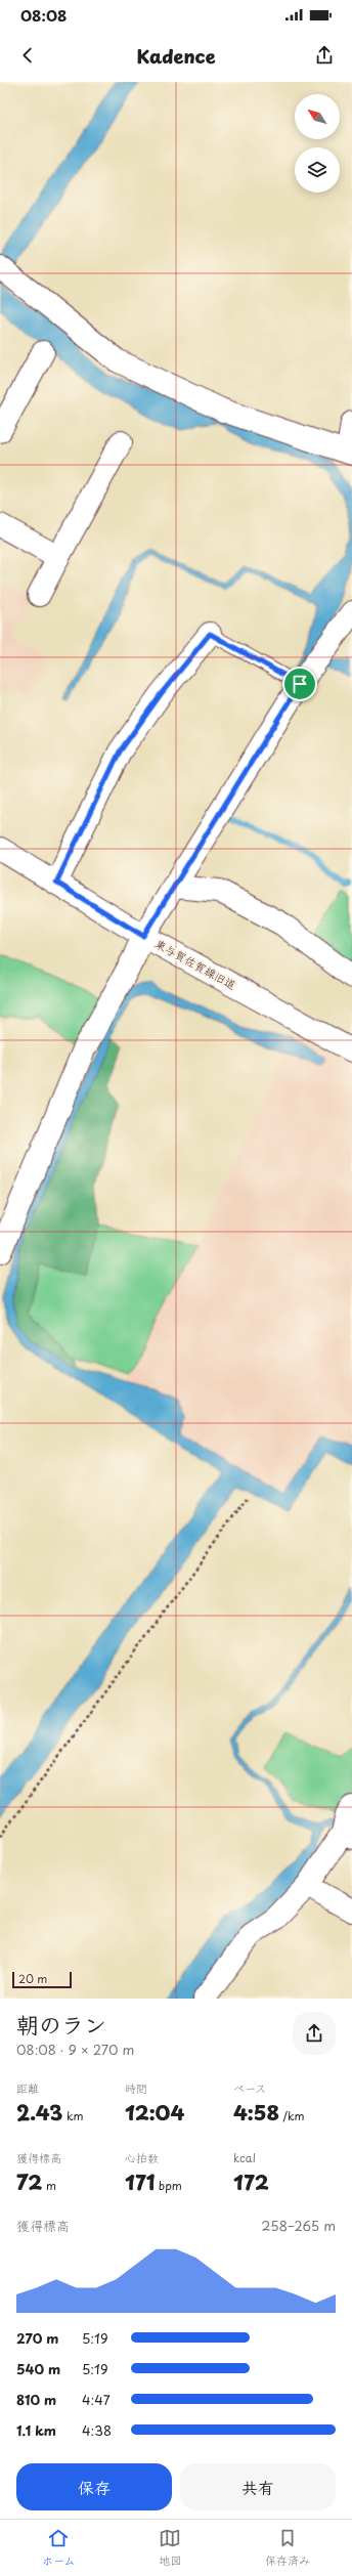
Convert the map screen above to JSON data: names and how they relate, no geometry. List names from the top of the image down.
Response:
{
  "streets": {
    "street": ["東与賀佐賀線旧道"]
  },
  "scale_bar": "20 m",
  "north": "top left",
  "page": {
    "status": "08:08",
    "header": "Kadence",
    "scale": "20 m",
    "heading": ["朝のラン", "08:08 · 9 × 270 m"],
    "stats": [
      ["距離", "2.43 km"],
      ["時間", "12:04"],
      ["ペース", "4:58 /km"],
      ["獲得標高", "72 m"],
      ["心拍数", "171 bpm"],
      ["kcal", "172"]
    ],
    "chart": ["獲得標高", "258–265 m"],
    "list": [
      {
        "name": "270 m",
        "note": "5:19"
      },
      {
        "name": "540 m",
        "note": "5:19"
      },
      {
        "name": "810 m",
        "note": "4:47"
      },
      {
        "name": "1.1 km",
        "note": "4:38"
      }
    ],
    "buttons": ["保存", "共有"],
    "tabs": ["ホーム", "地図", "保存済み"]
  }
}
